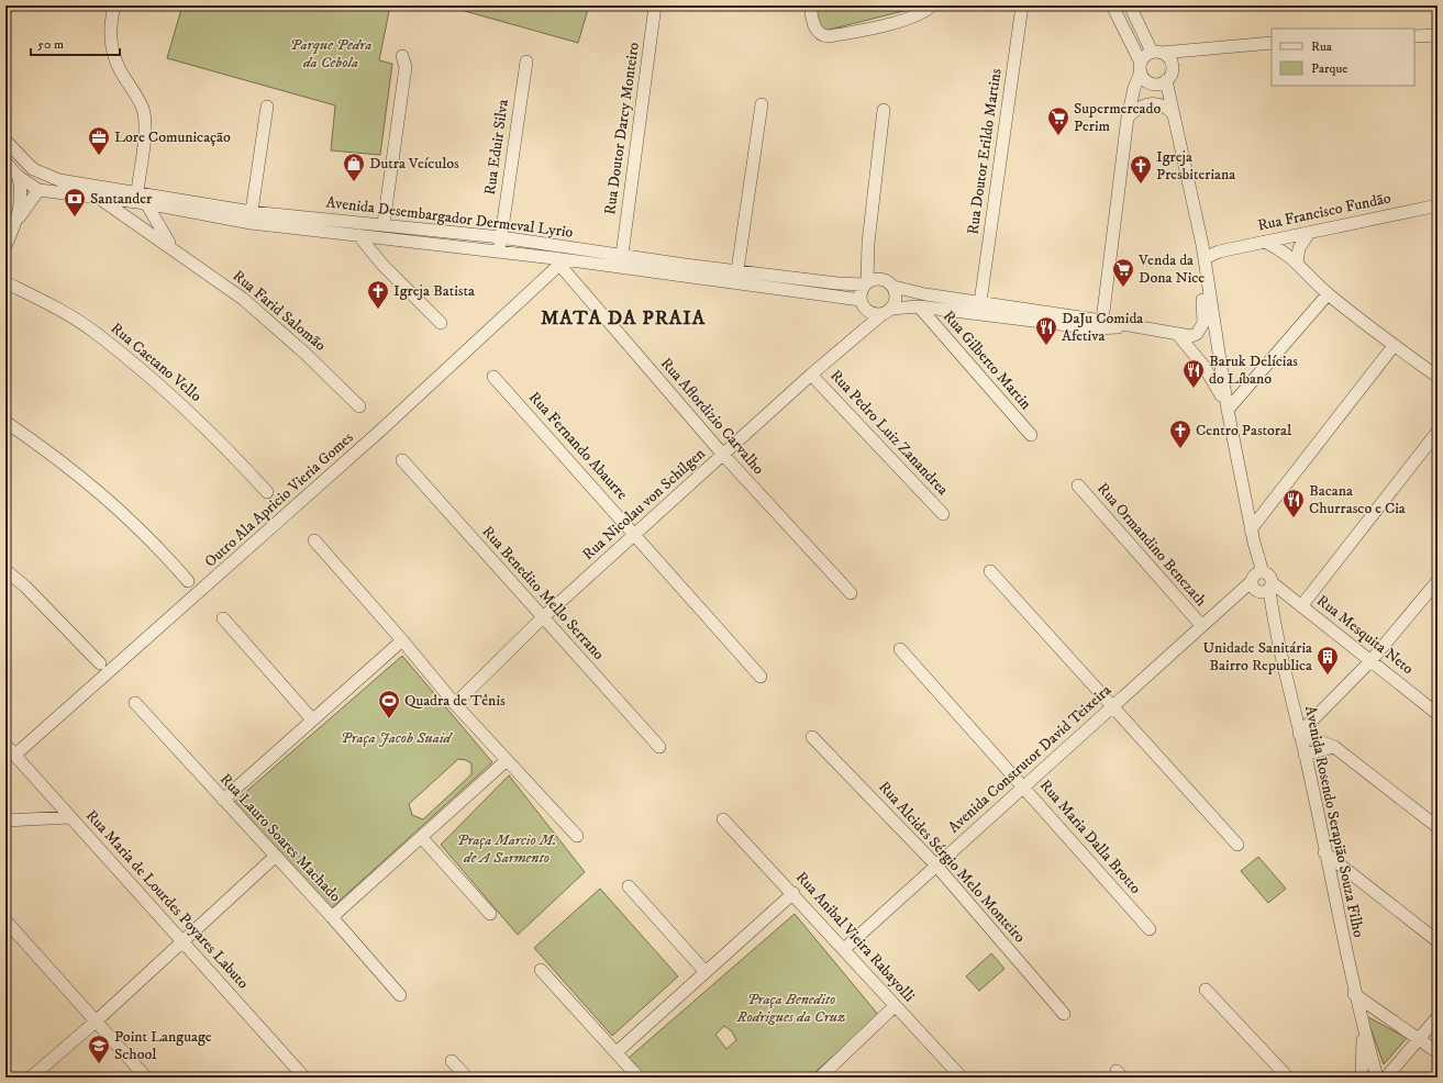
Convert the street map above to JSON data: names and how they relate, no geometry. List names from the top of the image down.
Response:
{
  "streets": {
    "street": [
      "Rua Doutor Darcy Monteiro",
      "Rua Eduir Silva",
      "Rua Doutor Erildo Martins",
      "Rua Francisco Fundão",
      "Avenida Desembargador Dermeval Lyrio",
      "Rua Farid Salomão",
      "Rua Gilberto Martin",
      "Rua Caetano Vello",
      "Rua Aflordizio Carvalho",
      "Rua Pedro Luiz Zanandrea",
      "Rua Fernando Abaurre",
      "Outro Ala Apricio Vieria Gomes",
      "Rua Nicolau von Schilgen",
      "Rua Ormandino Benezath",
      "Rua Benedito Mello Serrano",
      "Rua Mesquita Neto",
      "Avenida Construtor David Teixeira",
      "Avenida Rosendo Serapião Souza Filho",
      "Rua Maria Dalla Brotto",
      "Rua Lauro Soares Machado",
      "Rua Alcides Sérgio Melo Monteiro",
      "Rua Maria de Lourdes Poyares Labuto",
      "Rua Anibal Vieira Rabayolli"
    ]
  },
  "crossings": [
    ["Rua Doutor Darcy Monteiro", "Avenida Desembargador Dermeval Lyrio"],
    ["Rua Eduir Silva", "Avenida Desembargador Dermeval Lyrio"],
    ["Rua Francisco Fundão", "Avenida Rosendo Serapião Souza Filho"],
    ["Avenida Desembargador Dermeval Lyrio", "Rua Farid Salomão"],
    ["Avenida Desembargador Dermeval Lyrio", "Rua Aflordizio Carvalho"],
    ["Avenida Desembargador Dermeval Lyrio", "Outro Ala Apricio Vieria Gomes"],
    ["Avenida Desembargador Dermeval Lyrio", "Rua Nicolau von Schilgen"],
    ["Rua Aflordizio Carvalho", "Outro Ala Apricio Vieria Gomes"],
    ["Rua Aflordizio Carvalho", "Rua Nicolau von Schilgen"],
    ["Rua Pedro Luiz Zanandrea", "Rua Nicolau von Schilgen"],
    ["Rua Fernando Abaurre", "Rua Nicolau von Schilgen"],
    ["Outro Ala Apricio Vieria Gomes", "Rua Maria de Lourdes Poyares Labuto"],
    ["Rua Nicolau von Schilgen", "Rua Benedito Mello Serrano"],
    ["Rua Ormandino Benezath", "Avenida Construtor David Teixeira"],
    ["Rua Mesquita Neto", "Avenida Construtor David Teixeira"],
    ["Rua Mesquita Neto", "Avenida Rosendo Serapião Souza Filho"],
    ["Avenida Construtor David Teixeira", "Avenida Rosendo Serapião Souza Filho"],
    ["Avenida Construtor David Teixeira", "Rua Maria Dalla Brotto"],
    ["Avenida Construtor David Teixeira", "Rua Alcides Sérgio Melo Monteiro"],
    ["Avenida Construtor David Teixeira", "Rua Anibal Vieira Rabayolli"]
  ],
  "districts": ["MATA DA PRAIA"],
  "parks": [
    "Parque Pedra da Cebola",
    "Praça Jacob Suaid",
    "Praça Marcio M. de A Sarmento",
    "Praça Benedito Rodrigues da Cruz"
  ],
  "places": {
    "supermarket": ["Supermercado Perim", "Venda da Dona Nice"],
    "office": ["Lore Comunicação"],
    "shop": ["Dutra Veículos"],
    "church": ["Igreja Presbiteriana", "Igreja Batista", "Centro Pastoral"],
    "bank": ["Santander"],
    "restaurant": ["DaJu Comida Afetiva", "Baruk Delícias do Líbano", "Bacana Churrasco e Cia"],
    "building": ["Unidade Sanitária Bairro Republica"],
    "sports": ["Quadra de Tênis"],
    "school or university": ["Point Language School"]
  },
  "legend": ["Rua", "Parque"],
  "scale_bar": "50 m"
}
